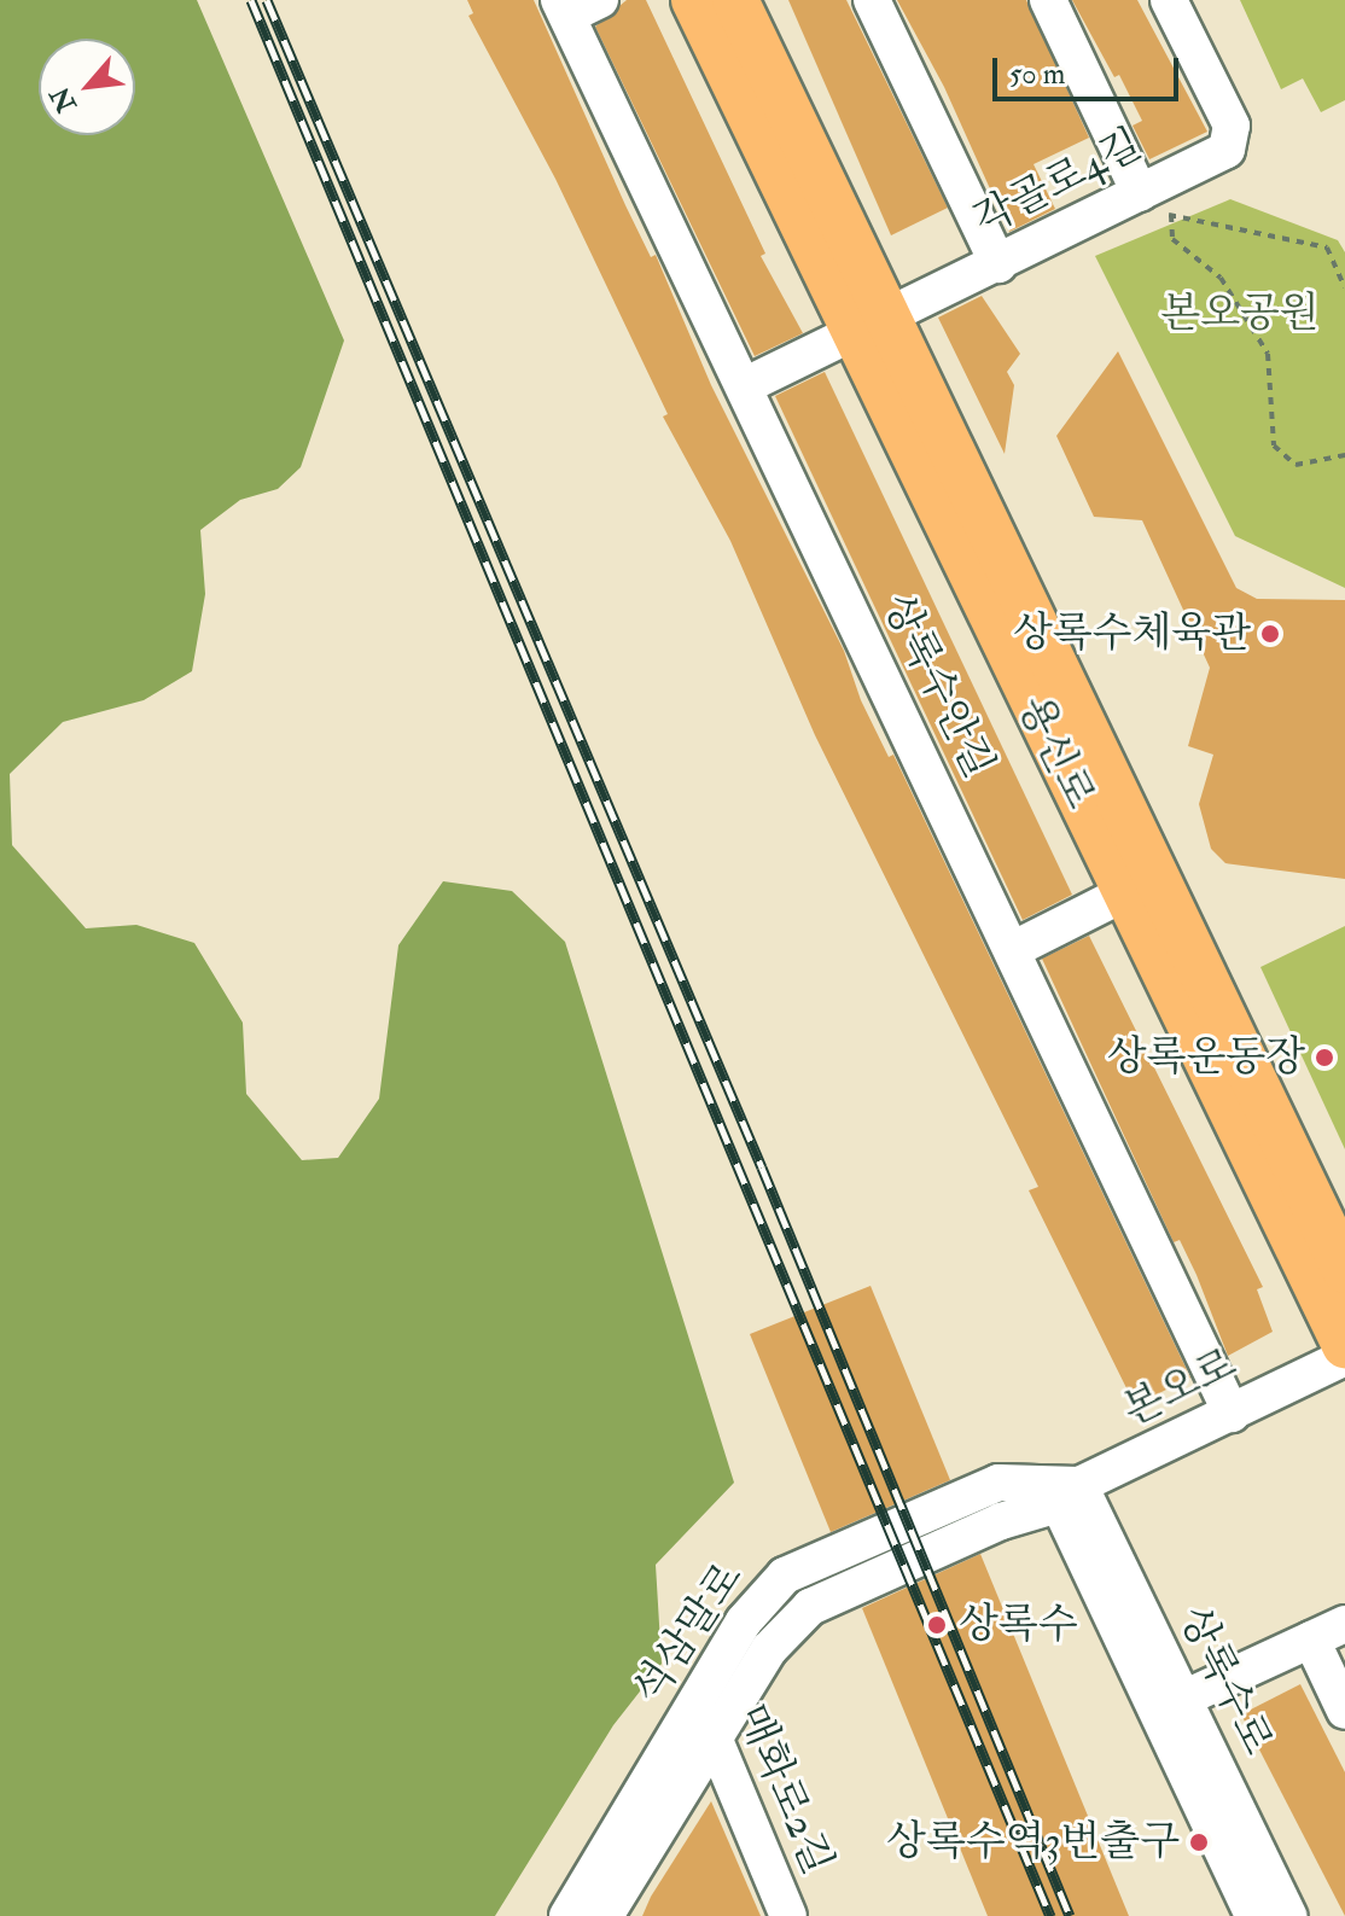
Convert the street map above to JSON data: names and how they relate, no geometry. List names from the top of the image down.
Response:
{
  "streets": {
    "main road": ["용신로"],
    "street": [
      "각골로4길",
      "상록수안길",
      "본오로",
      "석삼말로",
      "상록수로",
      "매화로2길"
    ]
  },
  "crossings": [
    ["각골로4길", "상록수안길"],
    ["각골로4길", "용신로"],
    ["상록수안길", "본오로"],
    ["본오로", "석삼말로"],
    ["본오로", "상록수로"],
    ["석삼말로", "상록수로"],
    ["석삼말로", "매화로2길"]
  ],
  "parks": ["본오공원"],
  "places": [
    "상록수체육관",
    "상록운동장",
    "상록수",
    "상록수역3번출구"
  ],
  "scale_bar": "50 m",
  "north": "bottom left"
}
